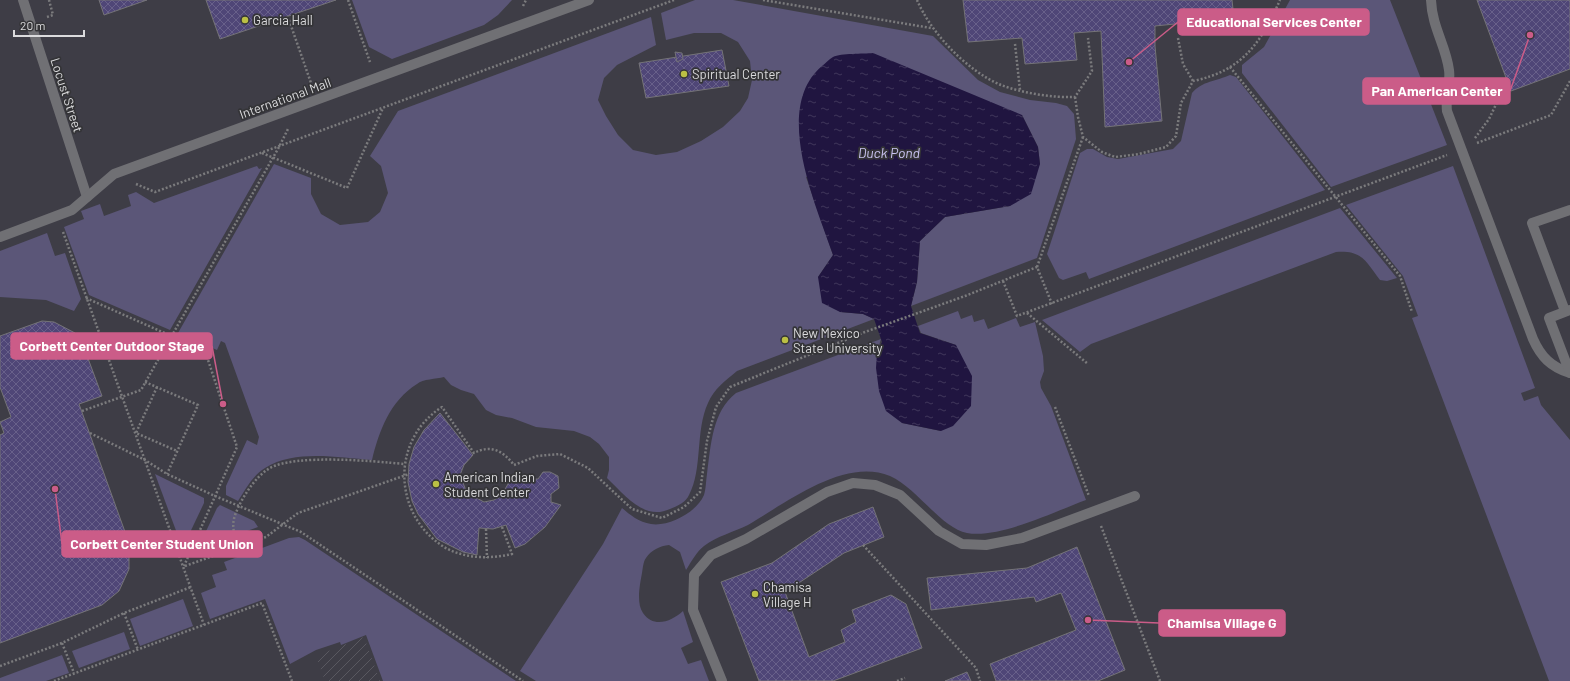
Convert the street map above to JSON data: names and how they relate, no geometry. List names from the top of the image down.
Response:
{
  "streets": {
    "street": ["Locust Street", "International Mall"]
  },
  "crossings": [
    ["Locust Street", "International Mall"]
  ],
  "water": ["Duck Pond"],
  "places": [
    "Garcia Hall",
    "Pan American Center",
    "Educational Services Center",
    "Spiritual Center",
    "New Mexico State University",
    "Corbett Center Outdoor Stage",
    "American Indian Student Center",
    "Corbett Center Student Union",
    "Chamisa Village H",
    "Chamisa Village G"
  ],
  "scale_bar": "20 m"
}
